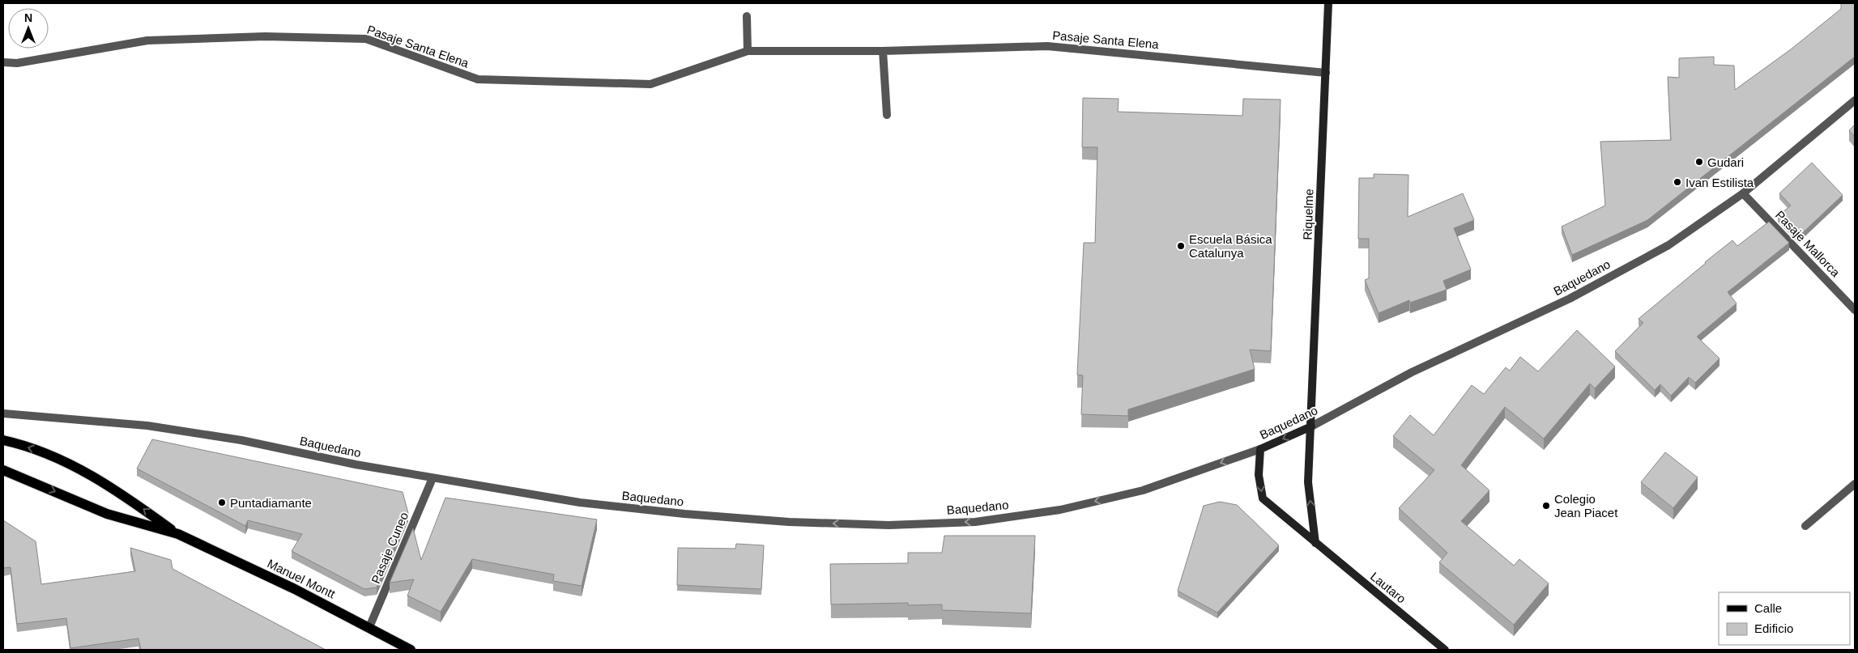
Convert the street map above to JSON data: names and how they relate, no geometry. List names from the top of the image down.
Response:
{
  "streets": {
    "main road": [
      "Riquelme",
      "Baquedano",
      "Manuel Montt",
      "Lautaro"
    ],
    "street": ["Pasaje Santa Elena", "Pasaje Mallorca", "Pasaje Cuneo"]
  },
  "crossings": [
    ["Pasaje Santa Elena", "Riquelme"],
    ["Riquelme", "Baquedano"],
    ["Pasaje Mallorca", "Baquedano"],
    ["Baquedano", "Pasaje Cuneo"],
    ["Baquedano", "Lautaro"],
    ["Pasaje Cuneo", "Manuel Montt"]
  ],
  "one_way": ["Baquedano", "Lautaro"],
  "places": [
    "Gudari",
    "Ivan Estilista",
    "Escuela Básica Catalunya",
    "Puntadiamante",
    "Colegio Jean Piacet"
  ],
  "legend": ["Calle", "Edificio"],
  "north": "top"
}
